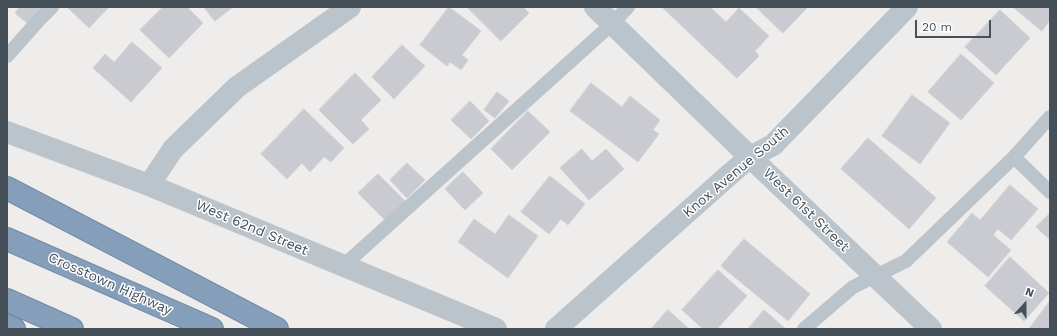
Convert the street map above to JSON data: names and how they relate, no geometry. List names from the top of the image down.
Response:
{
  "streets": {
    "highway": ["Crosstown Highway"],
    "street": ["Knox Avenue South", "West 61st Street", "West 62nd Street"]
  },
  "crossings": [
    ["Knox Avenue South", "West 61st Street"]
  ],
  "scale_bar": "20 m",
  "north": "top"
}
